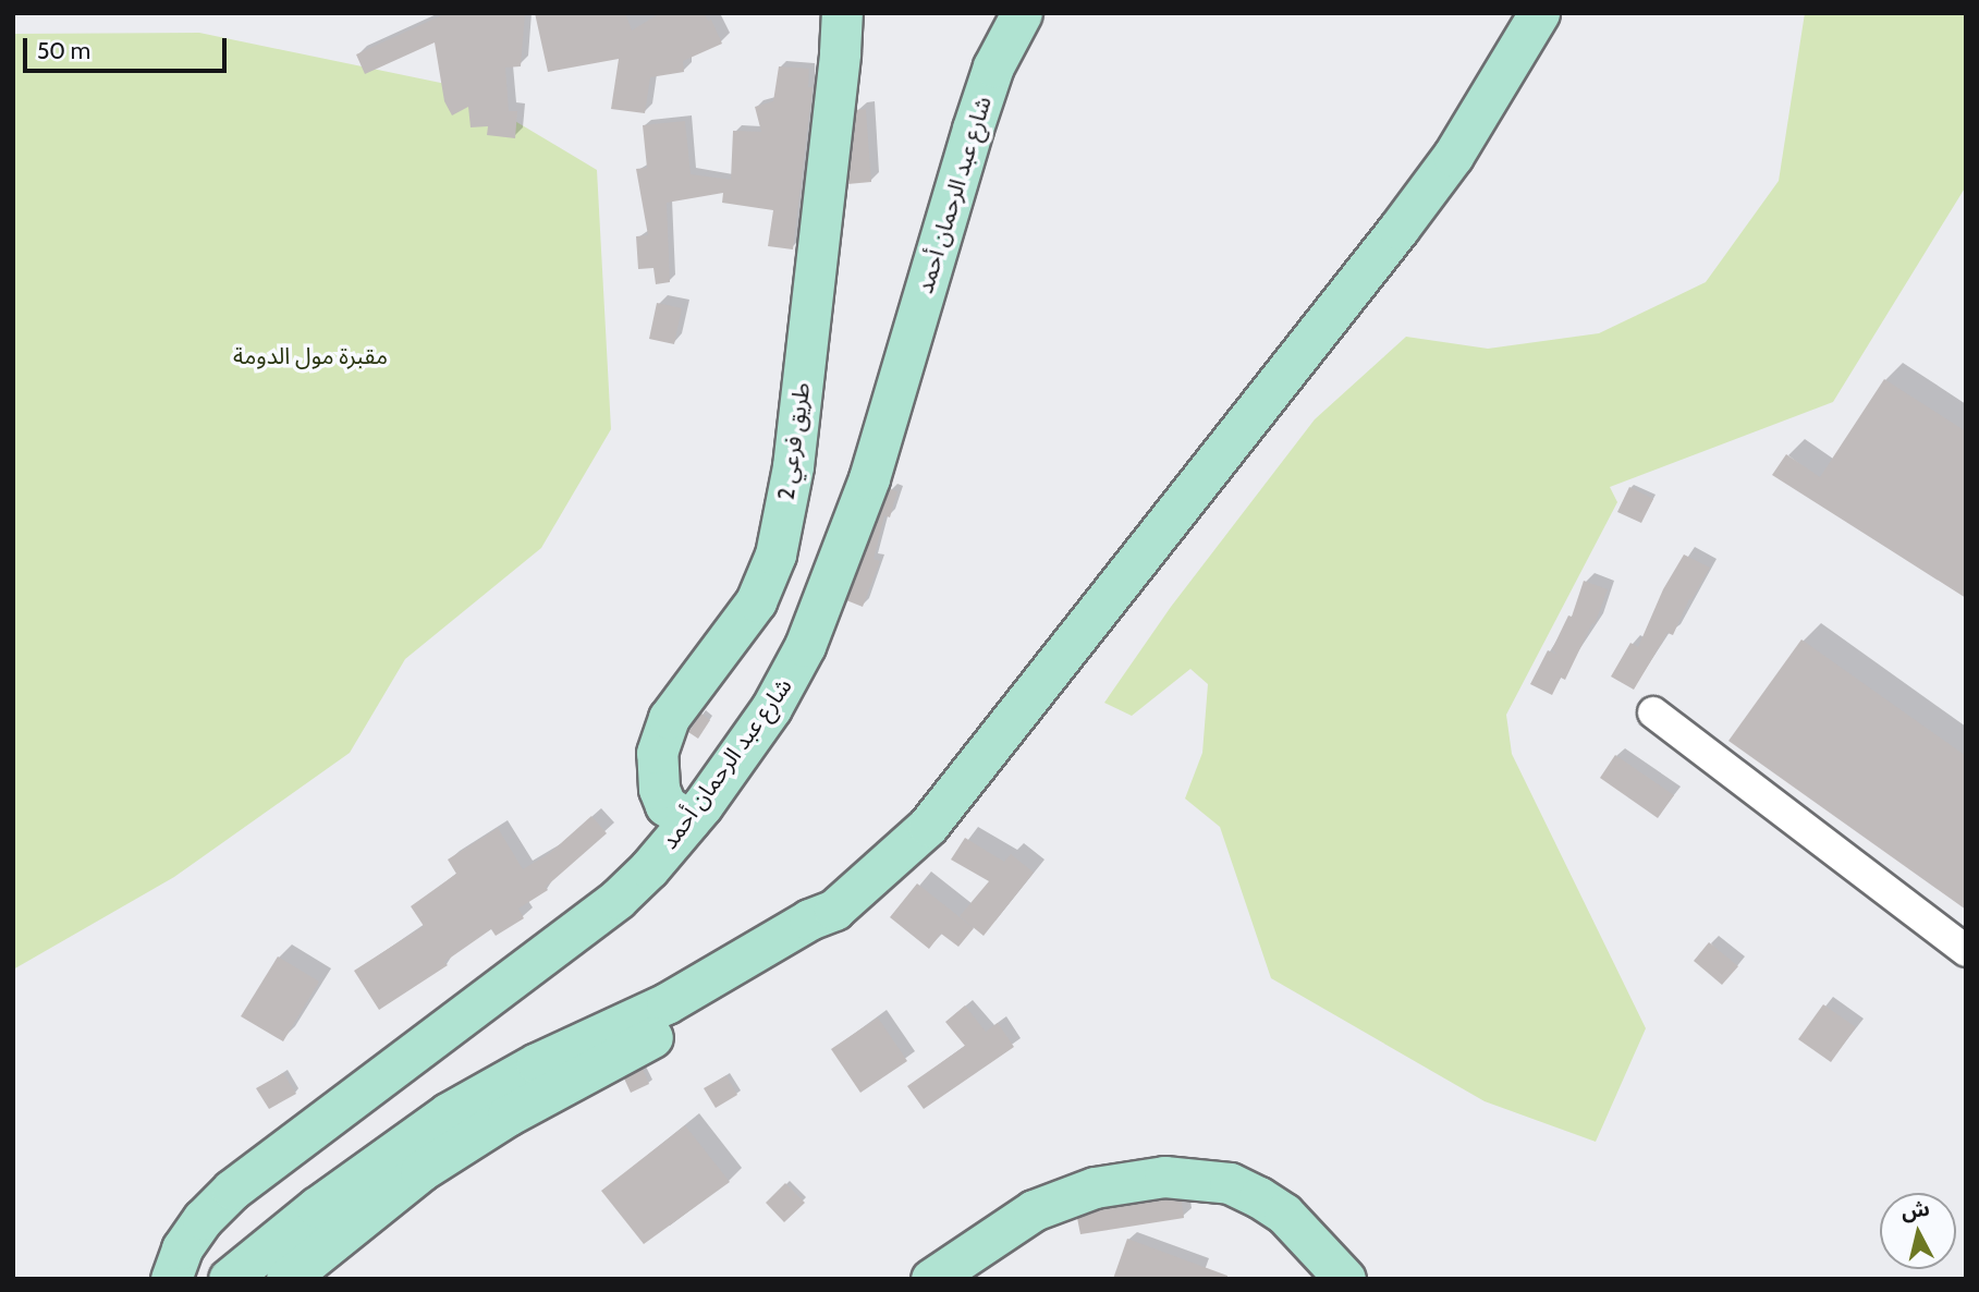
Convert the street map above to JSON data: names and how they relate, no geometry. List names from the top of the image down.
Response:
{
  "streets": {
    "main road": ["شارع عبد الرحمان أحمد", "طريق فرعي 2"]
  },
  "crossings": [
    ["شارع عبد الرحمان أحمد", "طريق فرعي 2"]
  ],
  "parks": ["مقبرة مول الدومة"],
  "scale_bar": "50 m",
  "north": "top"
}
